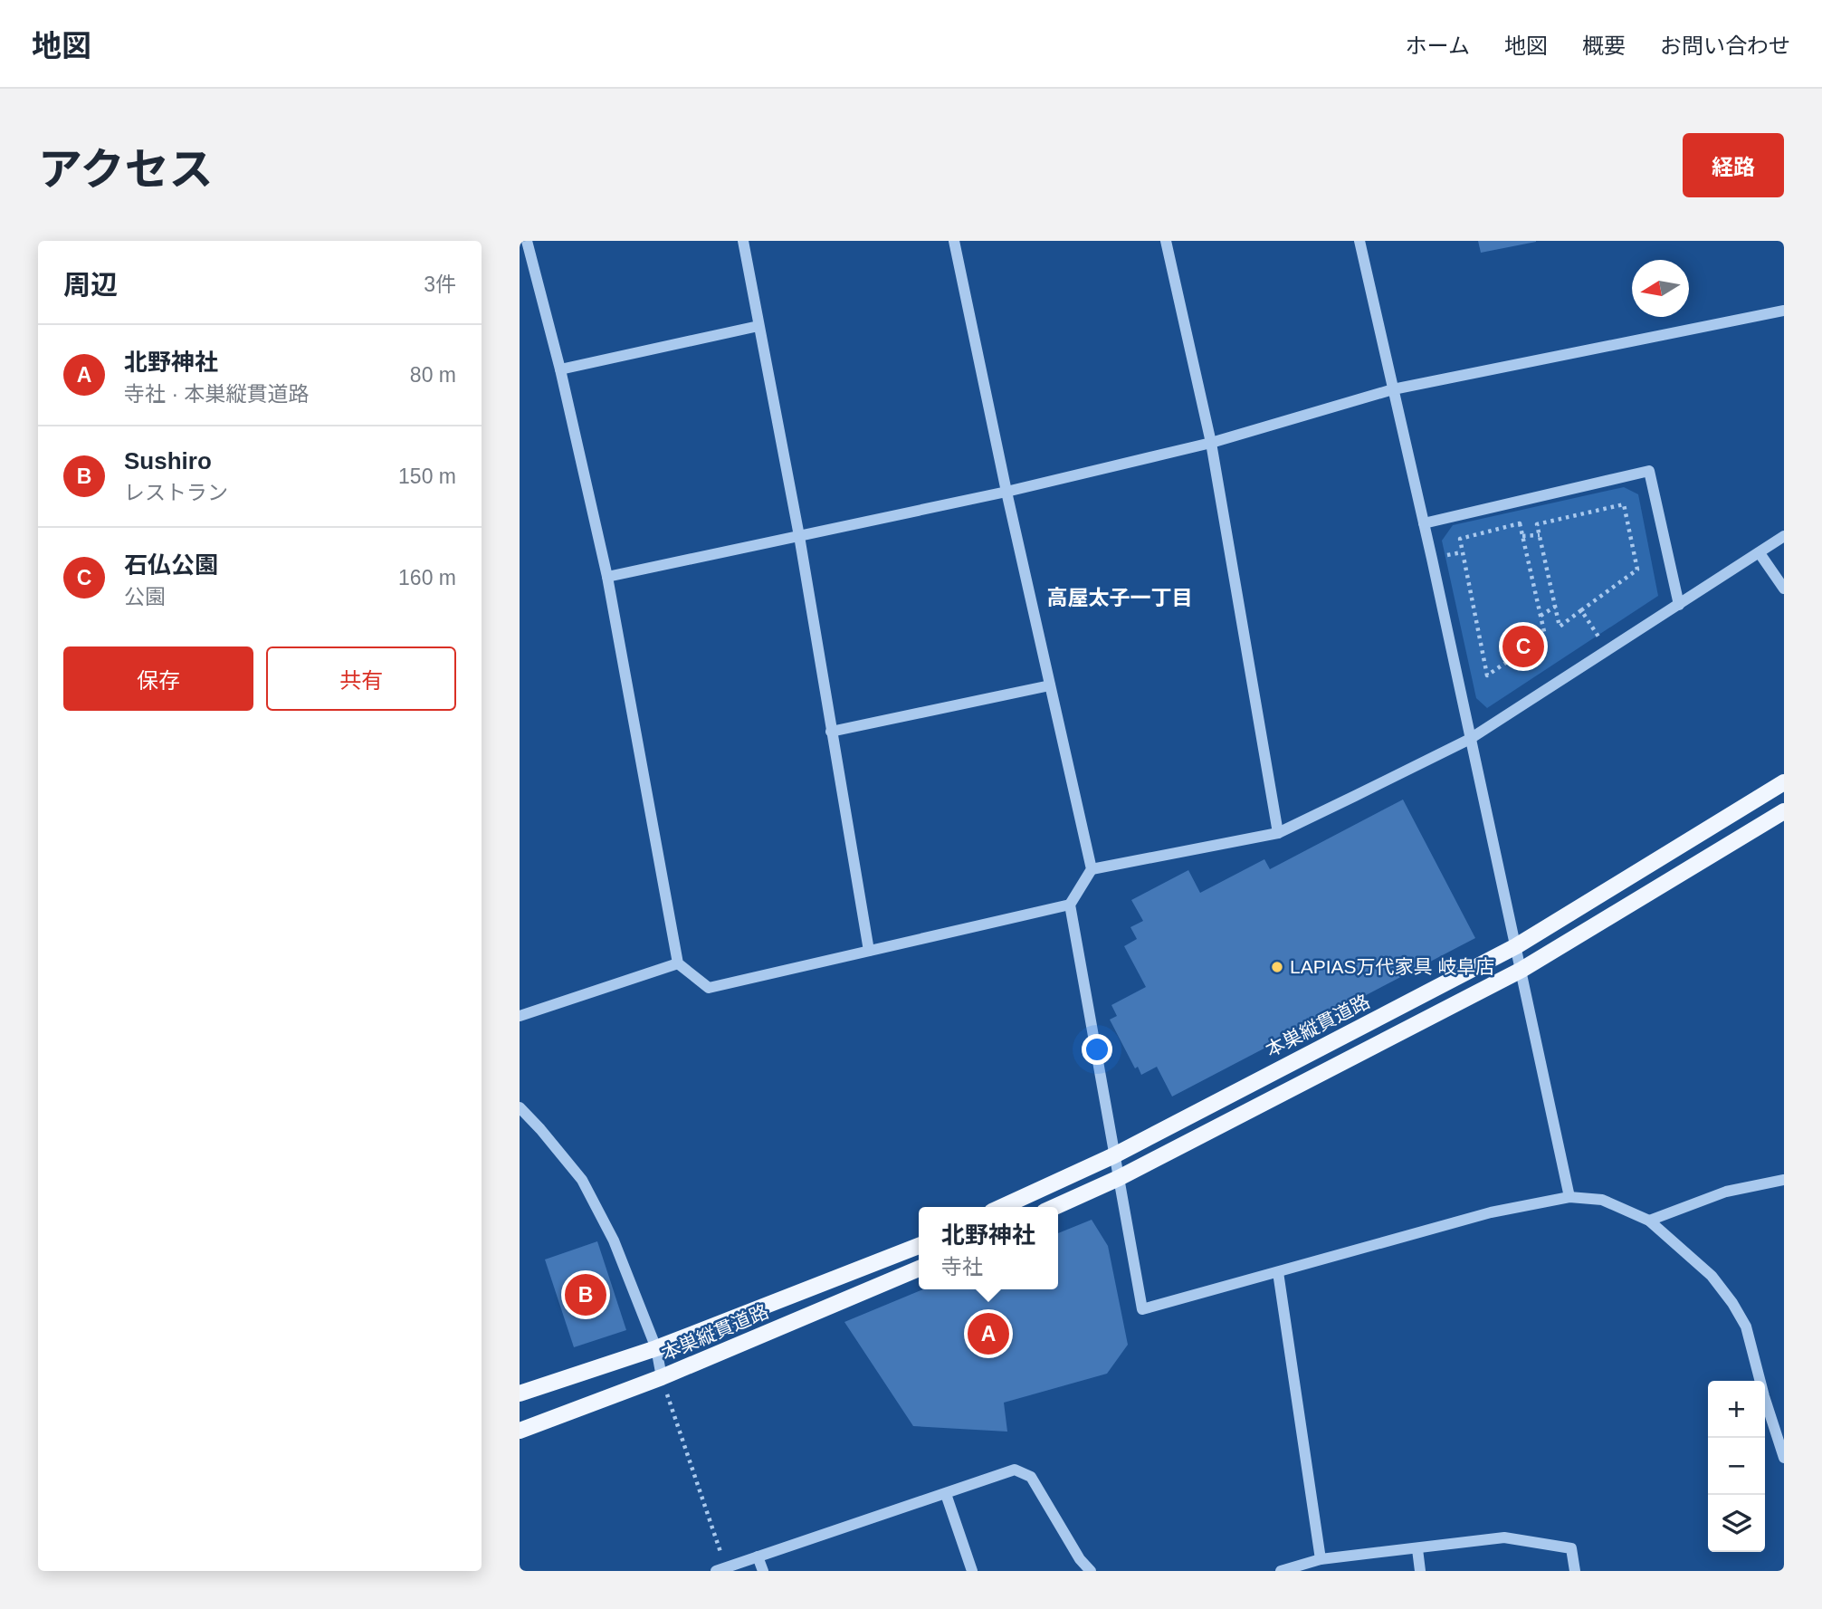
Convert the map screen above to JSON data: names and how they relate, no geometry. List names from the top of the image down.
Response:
{
  "streets": {
    "main road": ["本巣縦貫道路"]
  },
  "districts": ["高屋太子一丁目"],
  "places": ["LAPIAS万代家具 岐阜店"],
  "north": "left",
  "page": {
    "header": "地図",
    "nav": [
      "ホーム",
      "地図",
      "概要",
      "お問い合わせ"
    ],
    "title": "アクセス",
    "buttons": [
      "経路",
      ["保存", "共有"]
    ],
    "heading": ["周辺", "3件"],
    "list": [
      {
        "mark": "A",
        "name": "北野神社",
        "note": "寺社 · 本巣縦貫道路",
        "value": "80 m"
      },
      {
        "mark": "B",
        "name": "Sushiro",
        "note": "レストラン",
        "value": "150 m"
      },
      {
        "mark": "C",
        "name": "石仏公園",
        "note": "公園",
        "value": "160 m"
      }
    ],
    "pins": ["C", "B", "A"],
    "popup": ["北野神社", "寺社"],
    "map_buttons": ["+", "−"]
  }
}
